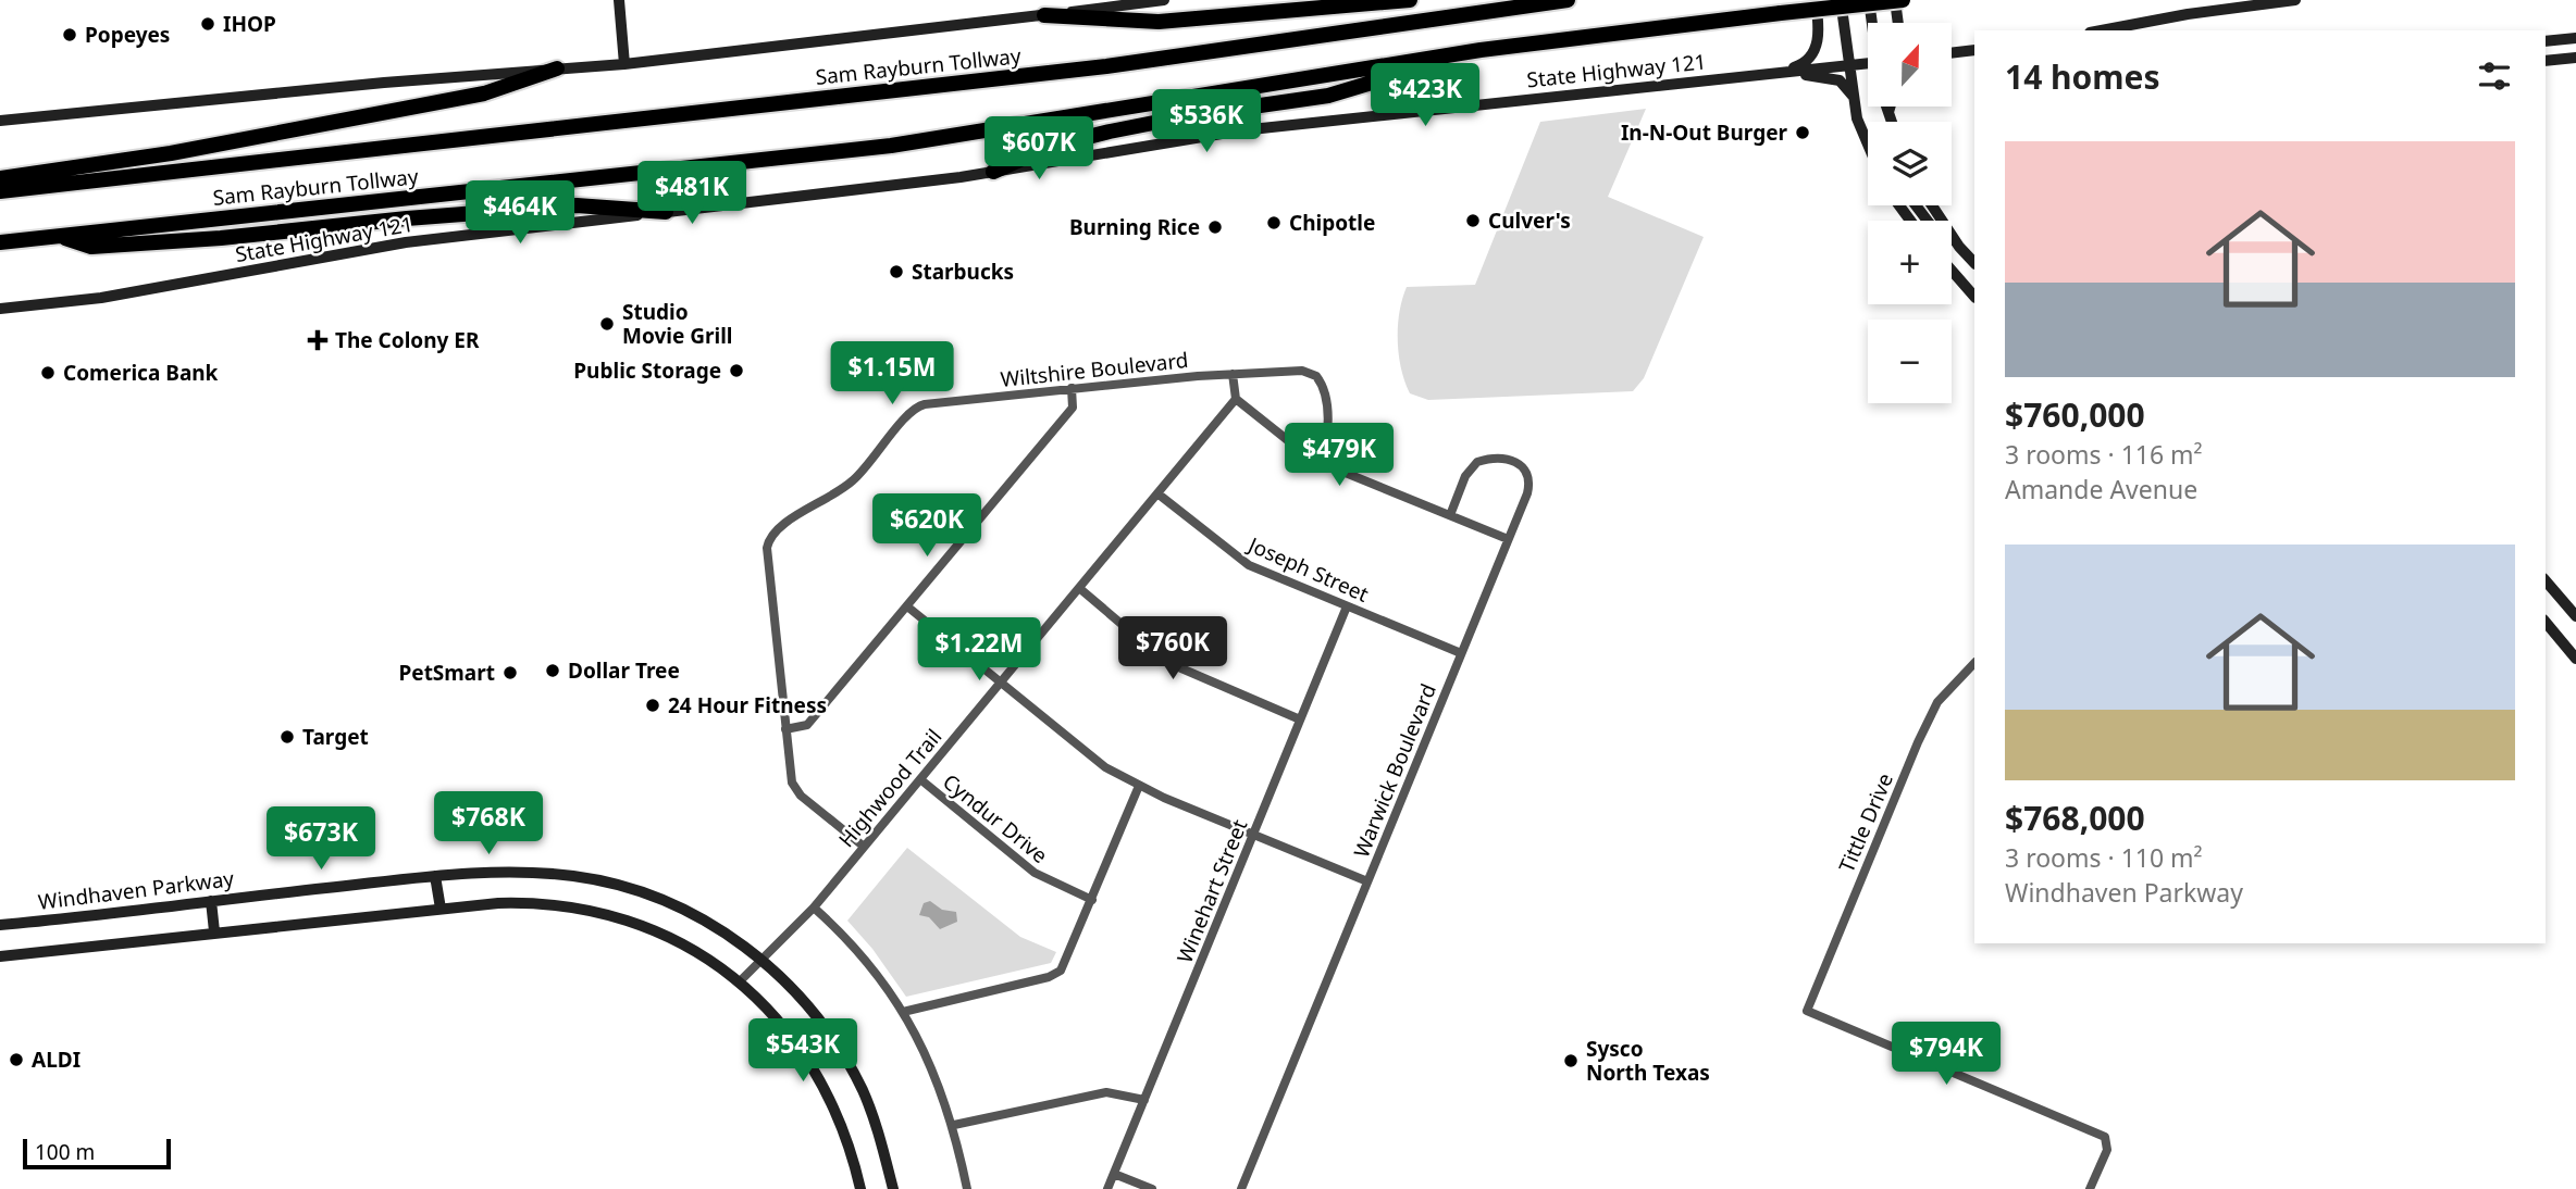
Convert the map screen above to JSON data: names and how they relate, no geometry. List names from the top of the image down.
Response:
{
  "streets": {
    "highway": ["Sam Rayburn Tollway"],
    "main road": ["State Highway 121", "Windhaven Parkway"],
    "street": [
      "Wiltshire Boulevard",
      "Joseph Street",
      "Warwick Boulevard",
      "Highwood Trail",
      "Cyndur Drive",
      "Tittle Drive",
      "Winehart Street"
    ]
  },
  "crossings": [
    ["Wiltshire Boulevard", "Highwood Trail"],
    ["Joseph Street", "Warwick Boulevard"],
    ["Joseph Street", "Highwood Trail"],
    ["Joseph Street", "Winehart Street"],
    ["Highwood Trail", "Cyndur Drive"],
    ["Highwood Trail", "Windhaven Parkway"]
  ],
  "places": {
    "other": [
      "IHOP",
      "Popeyes",
      "In-N-Out Burger",
      "Culver's",
      "Chipotle",
      "Burning Rice",
      "Starbucks",
      "Studio Movie Grill",
      "Public Storage",
      "Comerica Bank",
      "Dollar Tree",
      "PetSmart",
      "24 Hour Fitness",
      "Target",
      "ALDI",
      "Sysco North Texas"
    ],
    "health": ["The Colony ER"]
  },
  "scale_bar": "100 m",
  "north": "top",
  "page": {
    "map_buttons": ["+", "−"],
    "heading": "14 homes",
    "price": [
      "$423K",
      "$536K",
      "$607K",
      "$481K",
      "$464K",
      "$1.15M",
      "$479K",
      "$620K",
      "$760K",
      "$1.22M",
      "$768K",
      "$673K",
      "$543K",
      "$794K"
    ],
    "list": [
      {
        "name": "$760,000",
        "note": "3 rooms · 116 m² · Amande Avenue"
      },
      {
        "name": "$768,000",
        "note": "3 rooms · 110 m² · Windhaven Parkway"
      }
    ],
    "scale": "100 m"
  }
}
